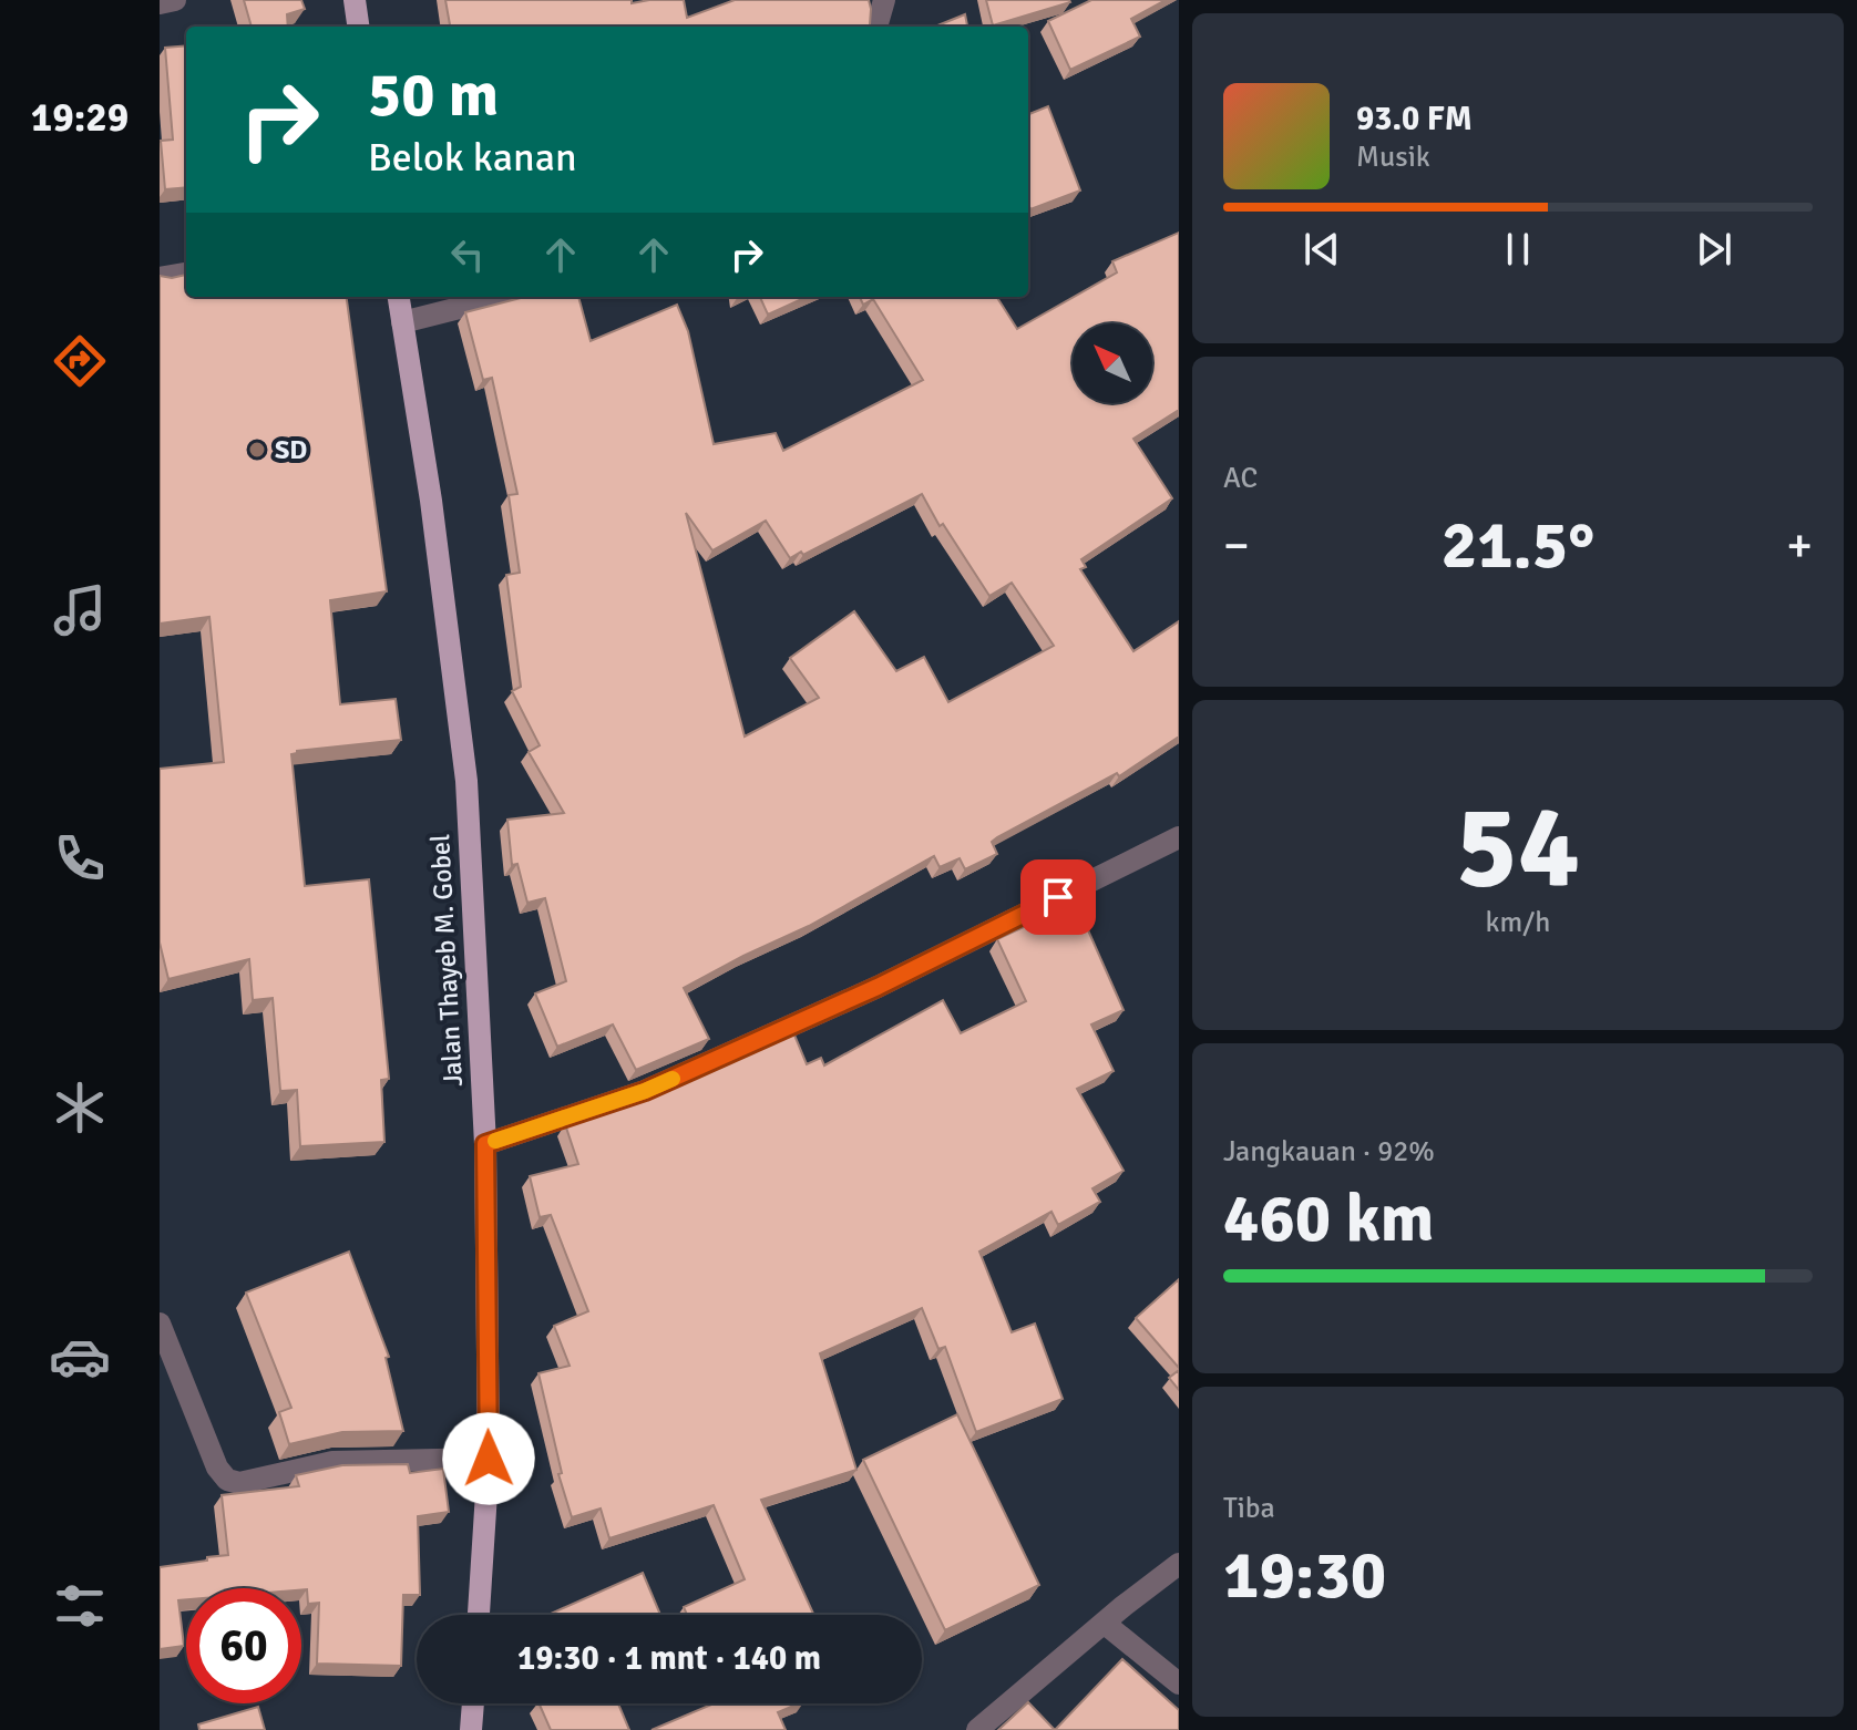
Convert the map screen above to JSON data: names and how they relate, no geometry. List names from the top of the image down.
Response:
{
  "streets": {
    "main road": ["Jalan Thayeb M. Gobel"]
  },
  "places": ["SD"],
  "north": "top left",
  "page": {
    "tabs": "19:29",
    "turn": ["50 m", "Belok kanan"],
    "song": ["93.0 FM", "Musik"],
    "tile": [
      "AC",
      ["54", "km/h"],
      ["Jangkauan · 92%", "460 km"],
      ["Tiba", "19:30"]
    ],
    "heat": ["−", "21.5°", "+"],
    "limit": "60",
    "trip": "19:30 · 1 mnt · 140 m"
  }
}
